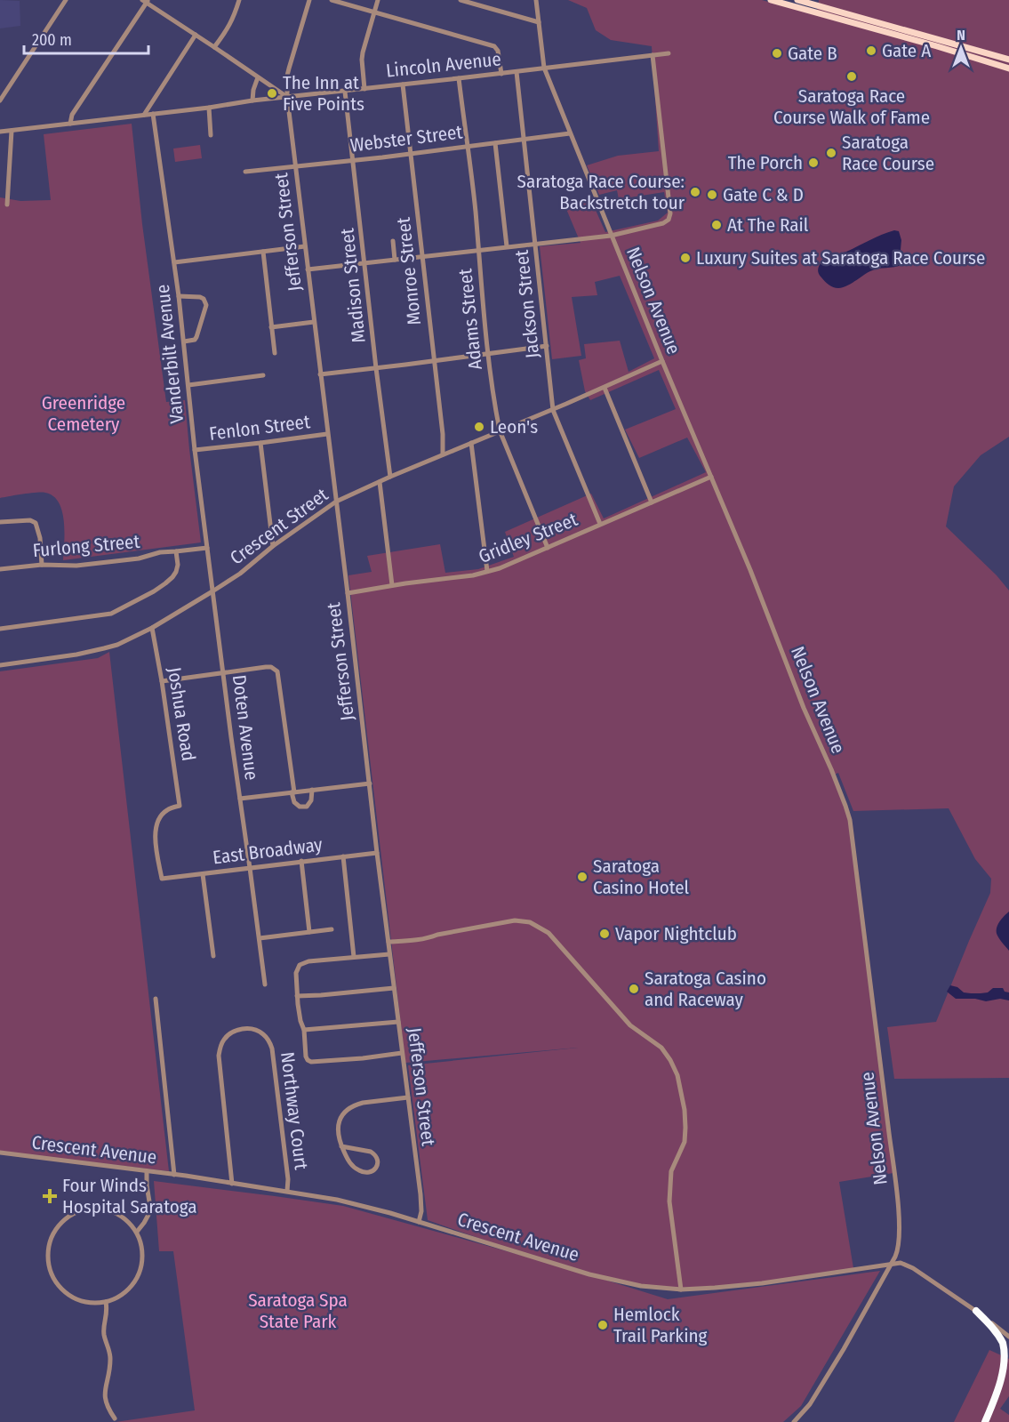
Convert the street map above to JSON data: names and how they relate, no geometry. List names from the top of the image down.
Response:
{
  "streets": {
    "street": [
      "Lincoln Avenue",
      "Webster Street",
      "Jefferson Street",
      "Monroe Street",
      "Madison Street",
      "Nelson Avenue",
      "Jackson Street",
      "Adams Street",
      "Vanderbilt Avenue",
      "Fenlon Street",
      "Crescent Street",
      "Gridley Street",
      "Furlong Street",
      "Joshua Road",
      "Doten Avenue",
      "East Broadway",
      "Northway Court",
      "Crescent Avenue"
    ]
  },
  "crossings": [
    ["Lincoln Avenue", "Jefferson Street"],
    ["Lincoln Avenue", "Monroe Street"],
    ["Lincoln Avenue", "Madison Street"],
    ["Lincoln Avenue", "Nelson Avenue"],
    ["Lincoln Avenue", "Jackson Street"],
    ["Lincoln Avenue", "Adams Street"],
    ["Lincoln Avenue", "Vanderbilt Avenue"],
    ["Webster Street", "Jefferson Street"],
    ["Webster Street", "Monroe Street"],
    ["Webster Street", "Madison Street"],
    ["Webster Street", "Nelson Avenue"],
    ["Webster Street", "Jackson Street"],
    ["Webster Street", "Adams Street"],
    ["Jefferson Street", "Fenlon Street"],
    ["Jefferson Street", "Crescent Street"],
    ["Jefferson Street", "Gridley Street"],
    ["Jefferson Street", "East Broadway"],
    ["Jefferson Street", "Crescent Avenue"],
    ["Monroe Street", "Crescent Street"],
    ["Madison Street", "Crescent Street"],
    ["Nelson Avenue", "Crescent Street"],
    ["Nelson Avenue", "Gridley Street"],
    ["Nelson Avenue", "Crescent Avenue"],
    ["Jackson Street", "Crescent Street"],
    ["Jackson Street", "Gridley Street"],
    ["Adams Street", "Crescent Street"],
    ["Adams Street", "Gridley Street"],
    ["Vanderbilt Avenue", "Fenlon Street"],
    ["Vanderbilt Avenue", "Crescent Street"],
    ["Vanderbilt Avenue", "Furlong Street"],
    ["Vanderbilt Avenue", "Doten Avenue"],
    ["Crescent Street", "Joshua Road"],
    ["Crescent Street", "Doten Avenue"],
    ["Joshua Road", "East Broadway"],
    ["Doten Avenue", "East Broadway"],
    ["Northway Court", "Crescent Avenue"]
  ],
  "parks": ["Greenridge Cemetery", "Saratoga Spa State Park"],
  "places": {
    "other": [
      "Gate A",
      "Gate B",
      "Saratoga Race Course Walk of Fame",
      "The Inn at Five Points",
      "Saratoga Race Course",
      "The Porch",
      "Saratoga Race Course: Backstretch tour",
      "Gate C & D",
      "At The Rail",
      "Luxury Suites at Saratoga Race Course",
      "Leon's",
      "Saratoga Casino Hotel",
      "Vapor Nightclub",
      "Saratoga Casino and Raceway",
      "Hemlock Trail Parking"
    ],
    "health": ["Four Winds Hospital Saratoga"]
  },
  "scale_bar": "200 m",
  "north": "top"
}
